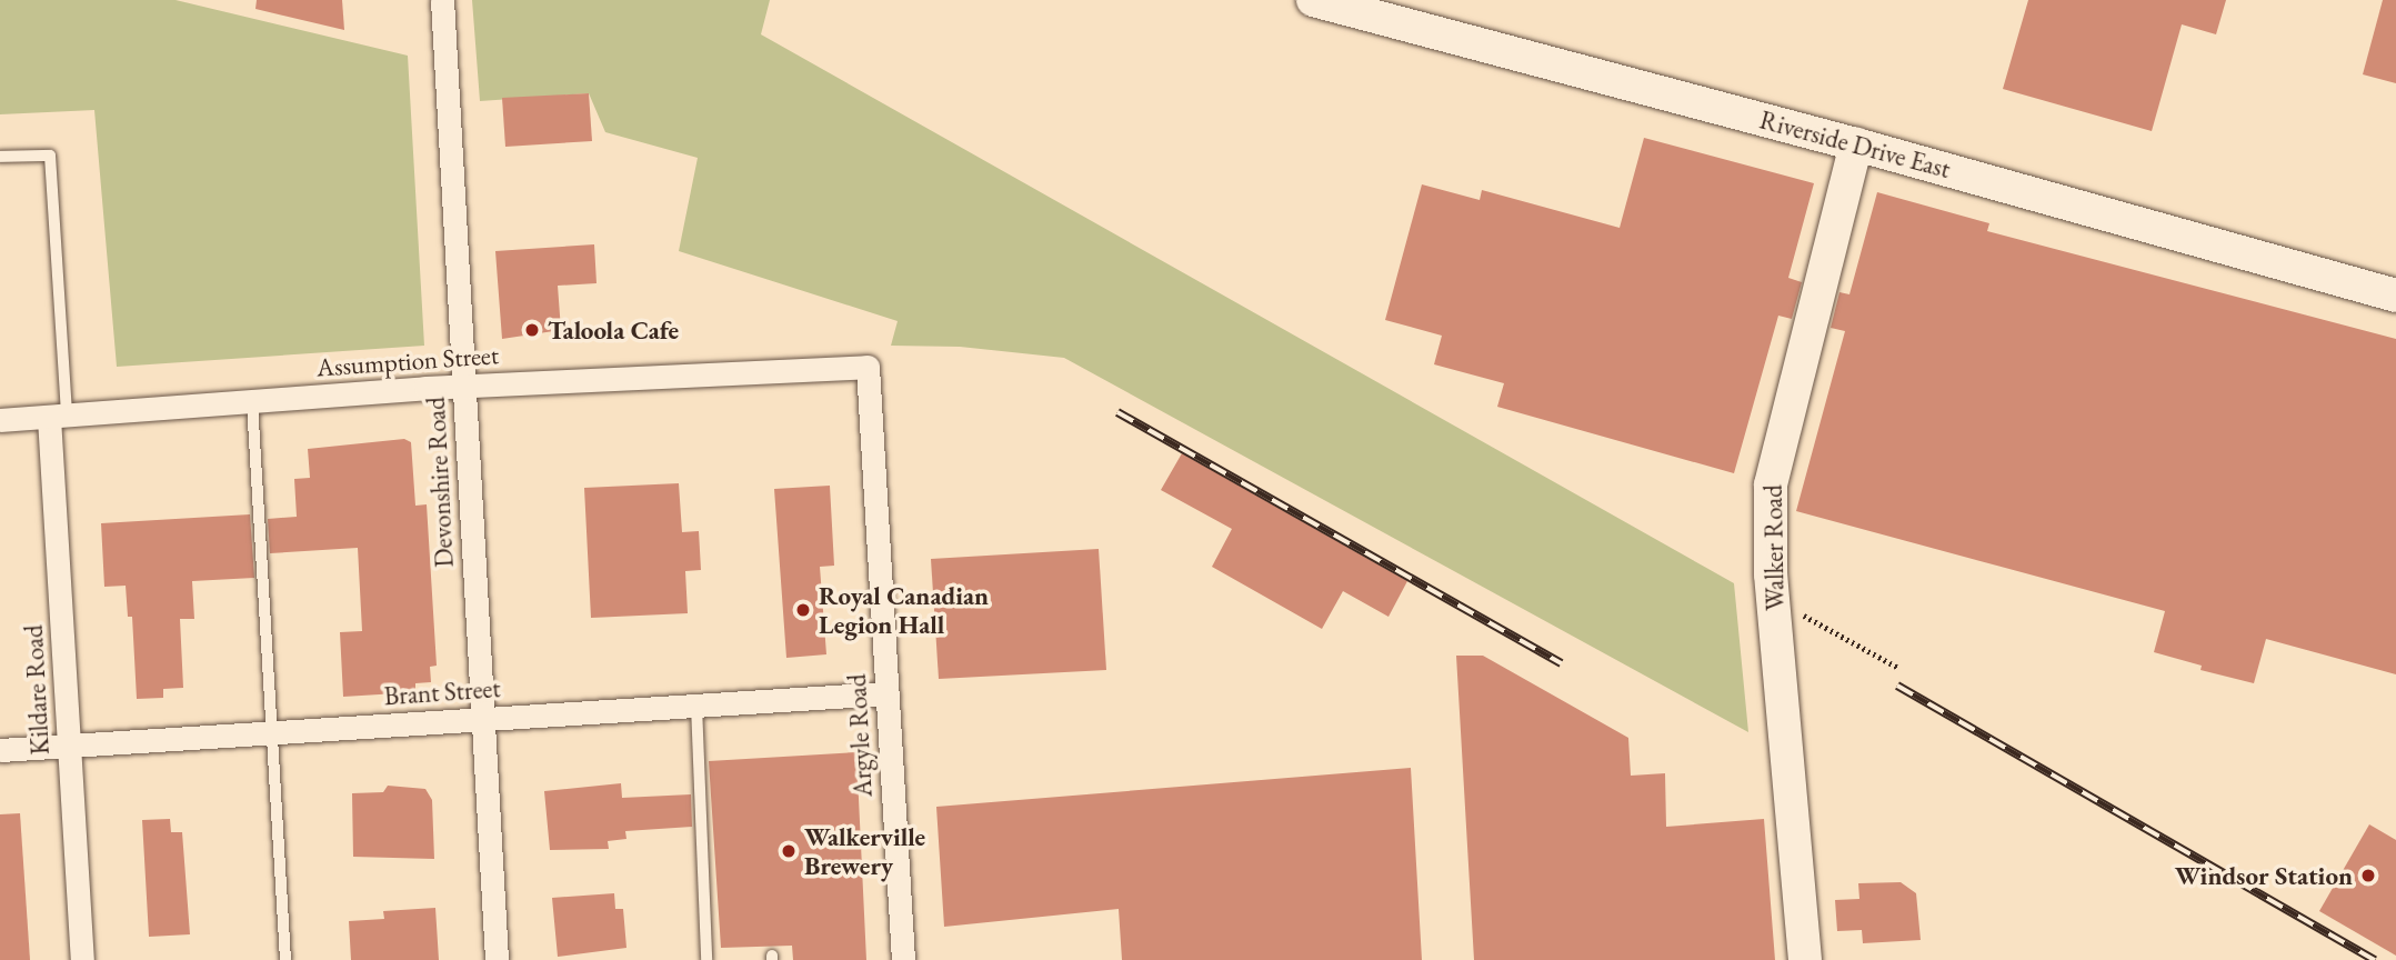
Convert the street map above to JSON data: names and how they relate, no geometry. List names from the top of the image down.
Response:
{
  "streets": {
    "main road": ["Riverside Drive East", "Walker Road"],
    "street": [
      "Assumption Street",
      "Devonshire Road",
      "Kildare Road",
      "Brant Street",
      "Argyle Road"
    ]
  },
  "crossings": [
    ["Riverside Drive East", "Walker Road"],
    ["Assumption Street", "Devonshire Road"],
    ["Assumption Street", "Kildare Road"],
    ["Assumption Street", "Argyle Road"],
    ["Devonshire Road", "Brant Street"],
    ["Kildare Road", "Brant Street"],
    ["Brant Street", "Argyle Road"]
  ],
  "places": [
    "Taloola Cafe",
    "Royal Canadian Legion Hall",
    "Walkerville Brewery",
    "Windsor Station"
  ]
}
